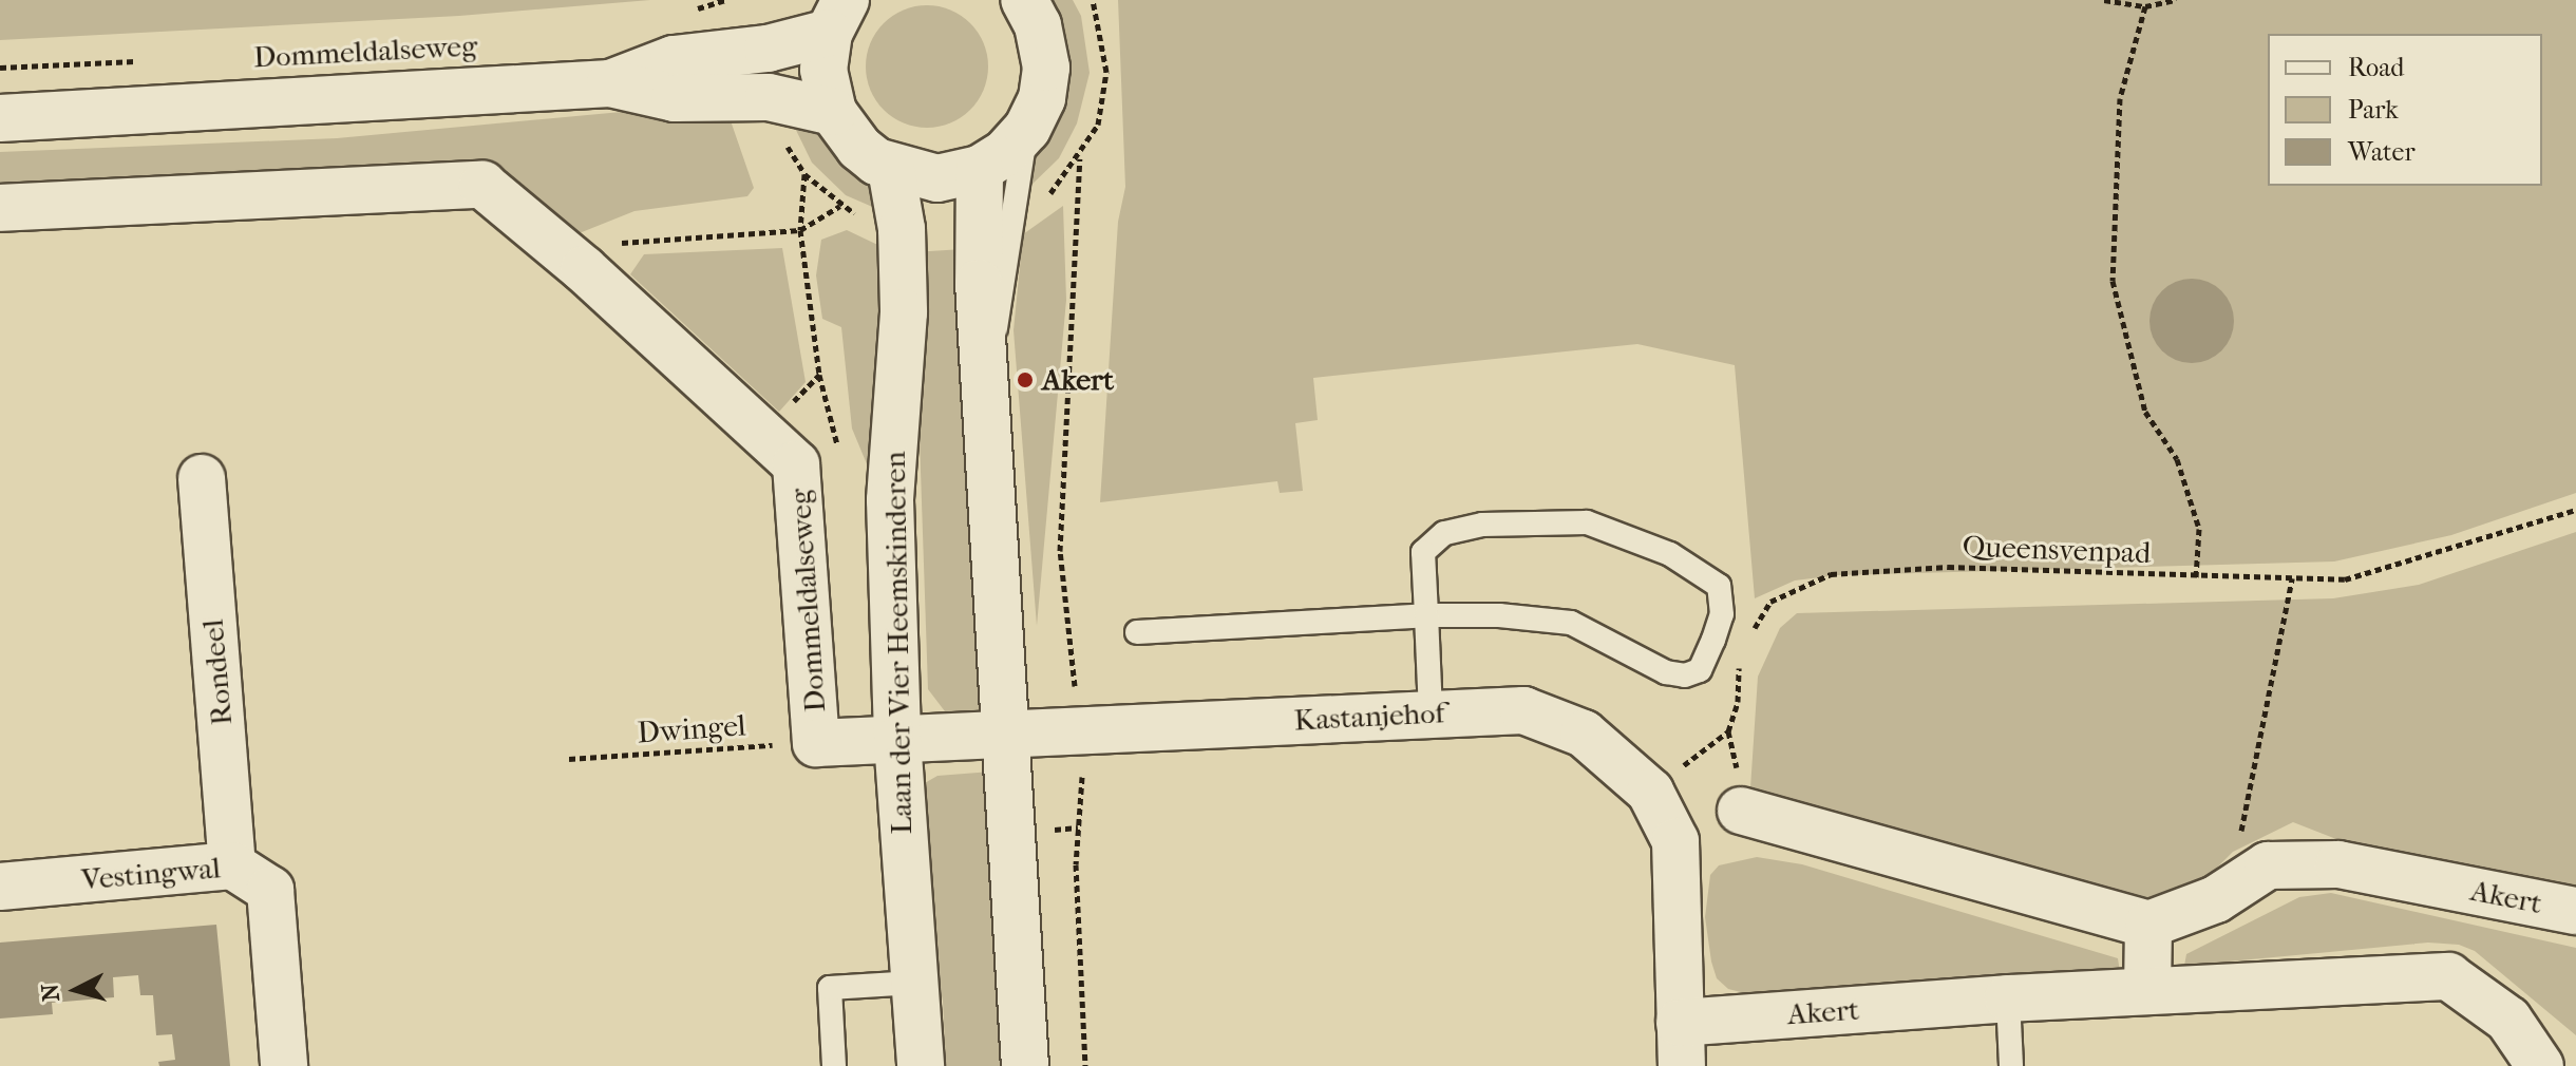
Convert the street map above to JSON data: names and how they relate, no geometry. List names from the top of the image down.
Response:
{
  "streets": {
    "street": [
      "Dommeldalseweg",
      "Laan der Vier Heemskinderen",
      "Rondeel",
      "Kastanjehof",
      "Vestingwal",
      "Akert"
    ],
    "path": ["Queensvenpad", "Dwingel"]
  },
  "crossings": [
    ["Dommeldalseweg", "Laan der Vier Heemskinderen"],
    ["Dommeldalseweg", "Kastanjehof"],
    ["Dommeldalseweg", "Dwingel"],
    ["Rondeel", "Vestingwal"],
    ["Kastanjehof", "Akert"]
  ],
  "places": ["Akert"],
  "legend": ["Road", "Park", "Water"],
  "north": "left"
}
